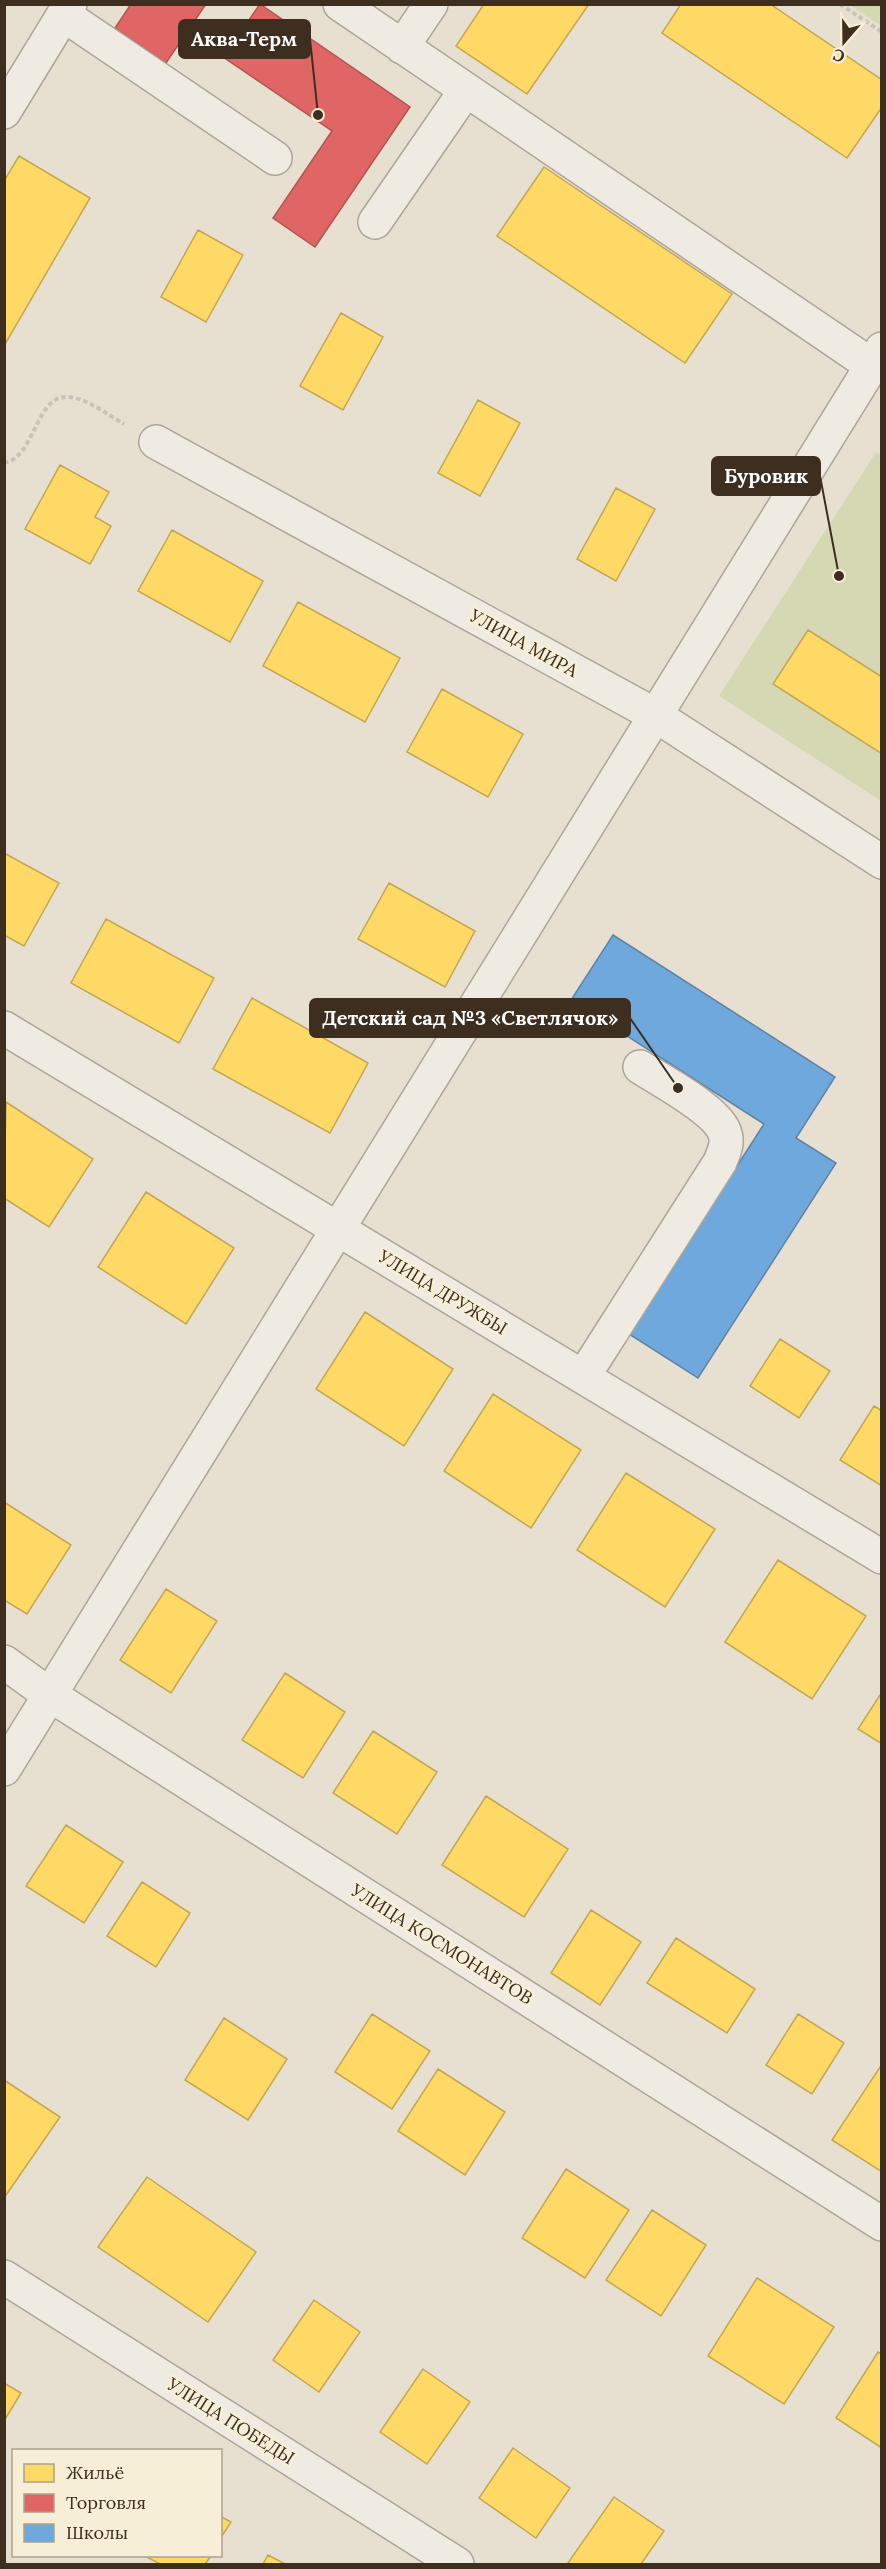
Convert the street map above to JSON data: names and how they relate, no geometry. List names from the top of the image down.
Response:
{
  "streets": {
    "street": [
      "УЛИЦА МИРА",
      "УЛИЦА ДРУЖБЫ",
      "УЛИЦА КОСМОНАВТОВ",
      "УЛИЦА ПОБЕДЫ"
    ]
  },
  "places": ["Аква-Терм", "Буровик", "Детский сад №3 «Светлячок»"],
  "legend": ["Жильё", "Торговля", "Школы"],
  "north": "bottom"
}
